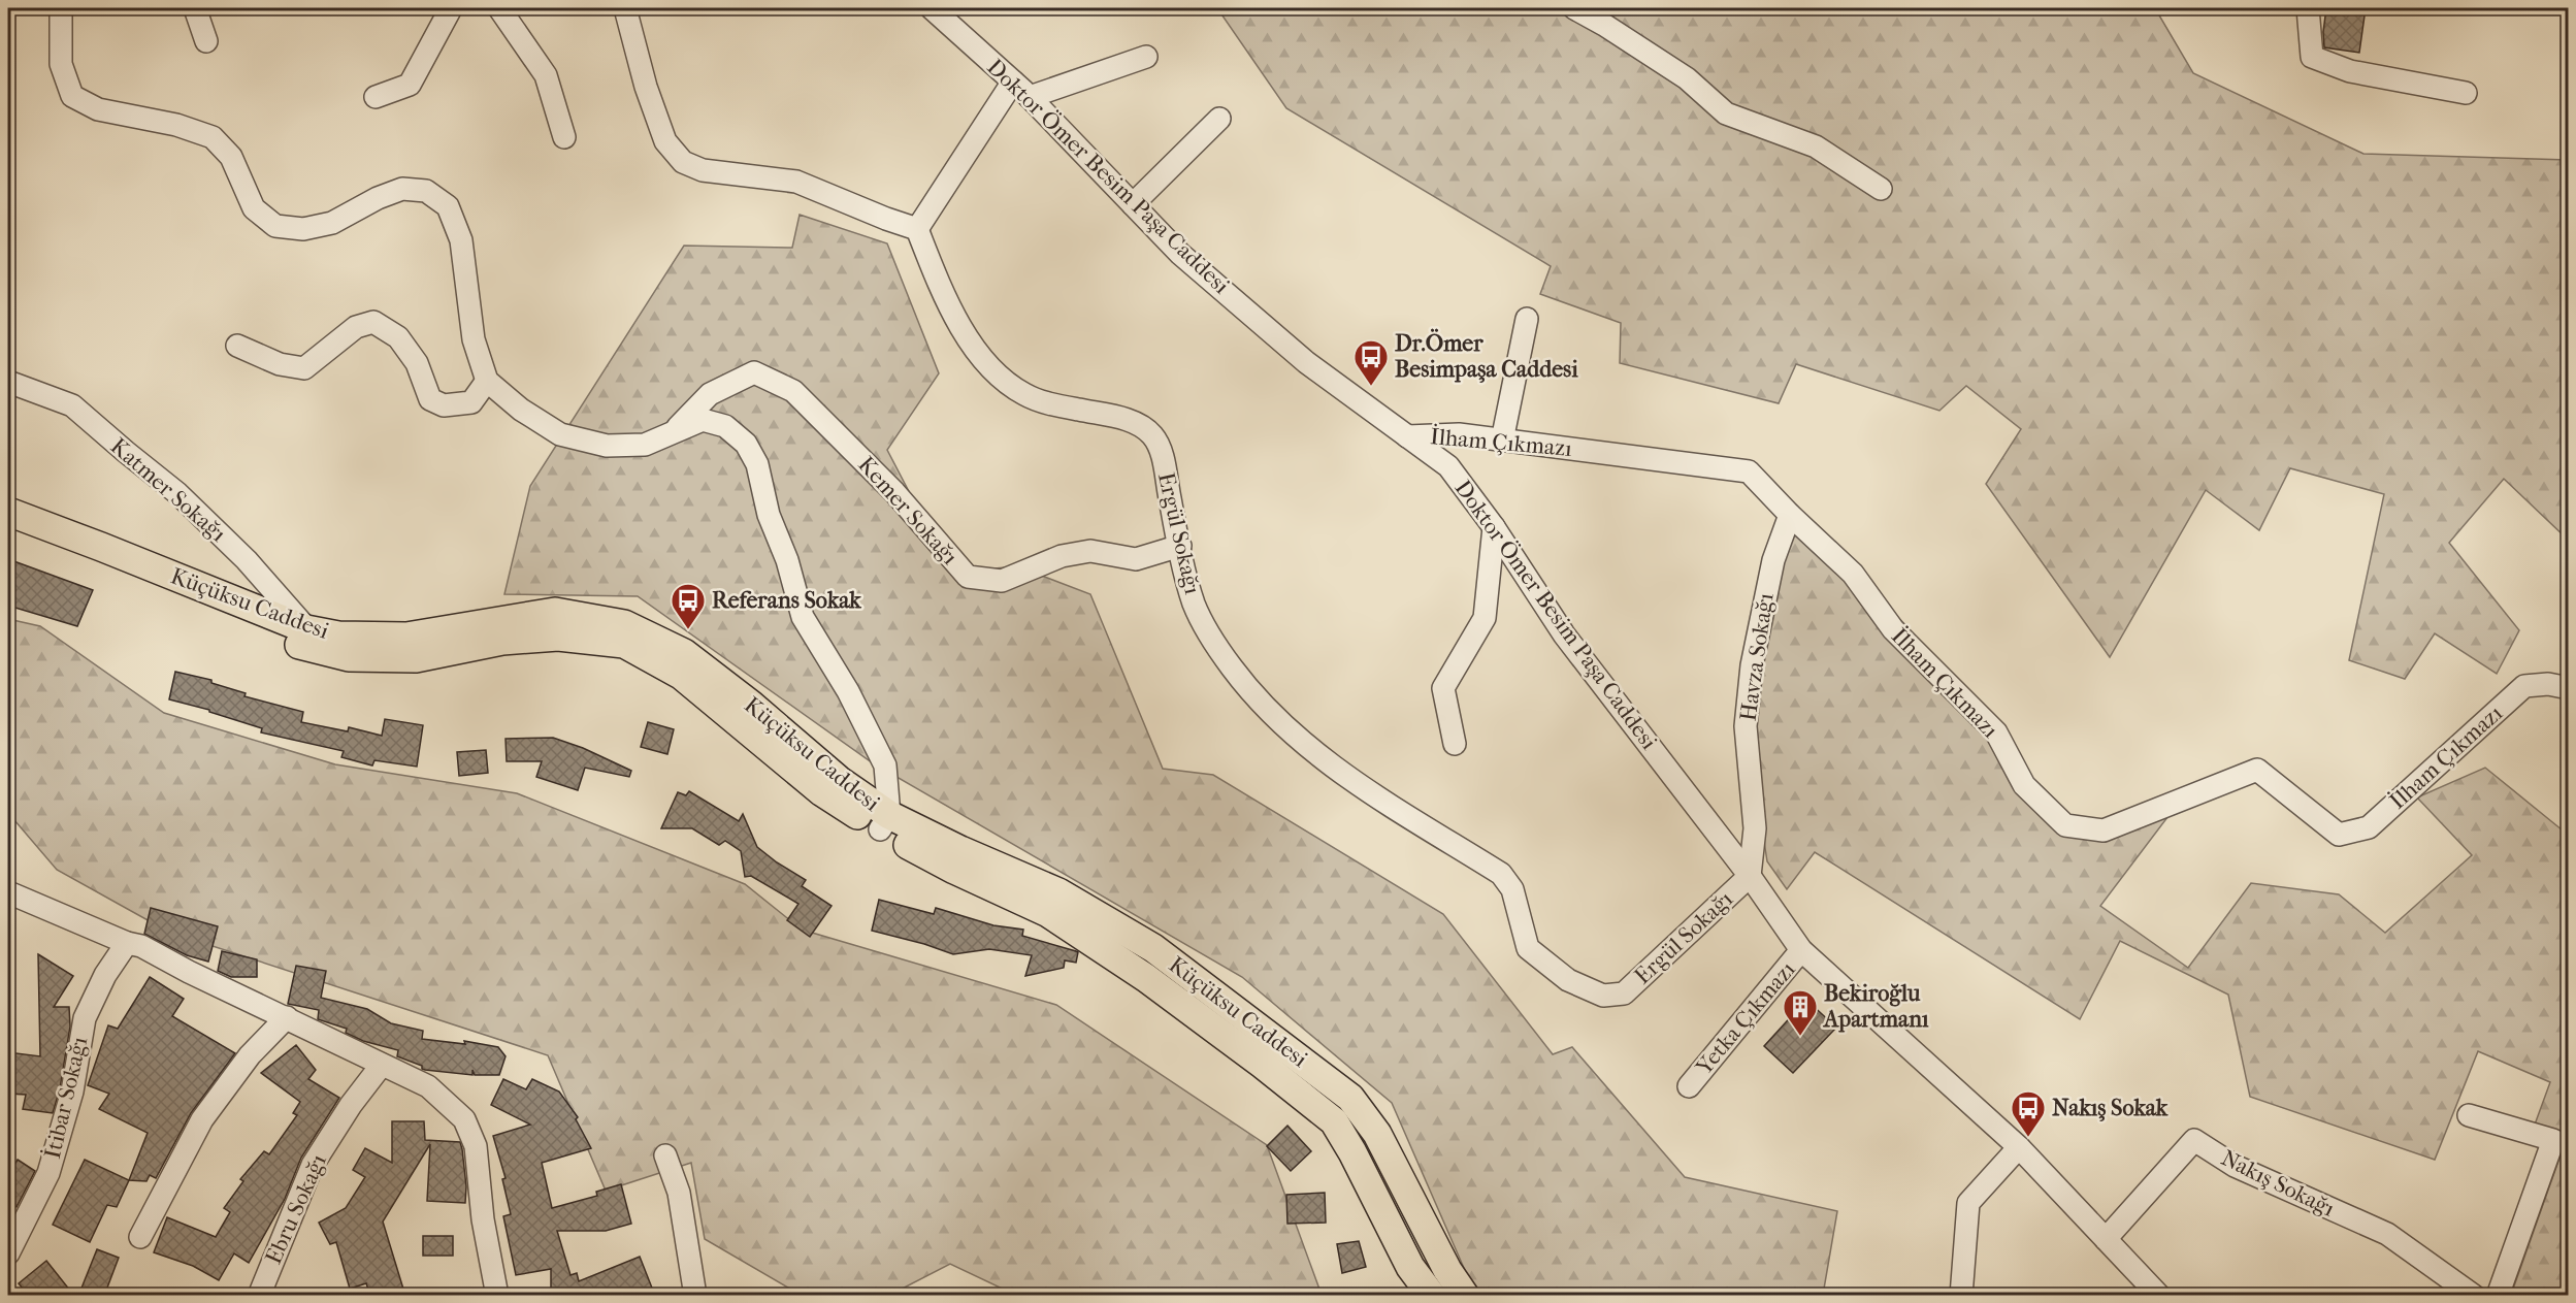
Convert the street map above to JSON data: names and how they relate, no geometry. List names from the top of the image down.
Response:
{
  "streets": {
    "main road": ["Küçüksu Caddesi"],
    "street": [
      "Doktor Ömer Besim Paşa Caddesi",
      "İlham Çıkmazı",
      "Katmer Sokağı",
      "Kemer Sokağı",
      "Ergül Sokağı",
      "Havza Sokağı",
      "Yetka Çıkmazı",
      "İtibar Sokağı",
      "Nakış Sokağı",
      "Ebru Sokağı"
    ]
  },
  "crossings": [
    ["Doktor Ömer Besim Paşa Caddesi", "İlham Çıkmazı"],
    ["Doktor Ömer Besim Paşa Caddesi", "Ergül Sokağı"],
    ["Doktor Ömer Besim Paşa Caddesi", "Havza Sokağı"],
    ["Doktor Ömer Besim Paşa Caddesi", "Yetka Çıkmazı"],
    ["Doktor Ömer Besim Paşa Caddesi", "Nakış Sokağı"],
    ["İlham Çıkmazı", "Havza Sokağı"],
    ["Katmer Sokağı", "Küçüksu Caddesi"],
    ["Kemer Sokağı", "Ergül Sokağı"],
    ["Ergül Sokağı", "Havza Sokağı"]
  ],
  "places": {
    "bus stop": ["Dr.Ömer Besimpaşa Caddesi", "Referans Sokak", "Nakış Sokak"],
    "building": ["Bekiroğlu Apartmanı"]
  }
}
